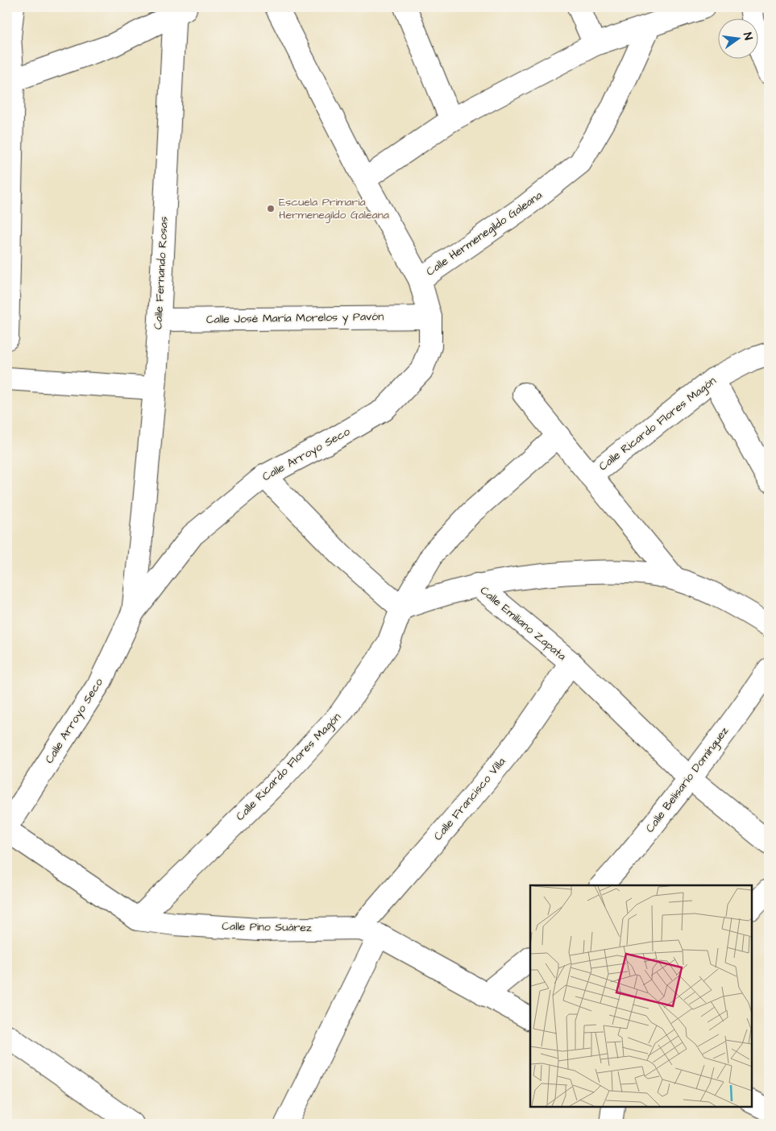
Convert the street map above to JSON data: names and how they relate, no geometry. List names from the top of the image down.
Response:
{
  "streets": {
    "street": [
      "Calle Hermenegildo Galeana",
      "Calle Fernando Rosas",
      "Calle José María Morelos y Pavón",
      "Calle Ricardo Flores Magón",
      "Calle Arroyo Seco",
      "Calle Emiliano Zapata",
      "Calle Belisario Domínguez",
      "Calle Francisco Villa",
      "Calle Pino Suárez"
    ]
  },
  "crossings": [
    ["Calle Hermenegildo Galeana", "Calle Arroyo Seco"],
    ["Calle Fernando Rosas", "Calle José María Morelos y Pavón"],
    ["Calle Fernando Rosas", "Calle Arroyo Seco"],
    ["Calle José María Morelos y Pavón", "Calle Arroyo Seco"],
    ["Calle Ricardo Flores Magón", "Calle Emiliano Zapata"],
    ["Calle Ricardo Flores Magón", "Calle Pino Suárez"],
    ["Calle Emiliano Zapata", "Calle Belisario Domínguez"],
    ["Calle Emiliano Zapata", "Calle Francisco Villa"],
    ["Calle Francisco Villa", "Calle Pino Suárez"]
  ],
  "places": ["Escuela Primaria Hermenegildo Galeana"],
  "north": "right"
}
